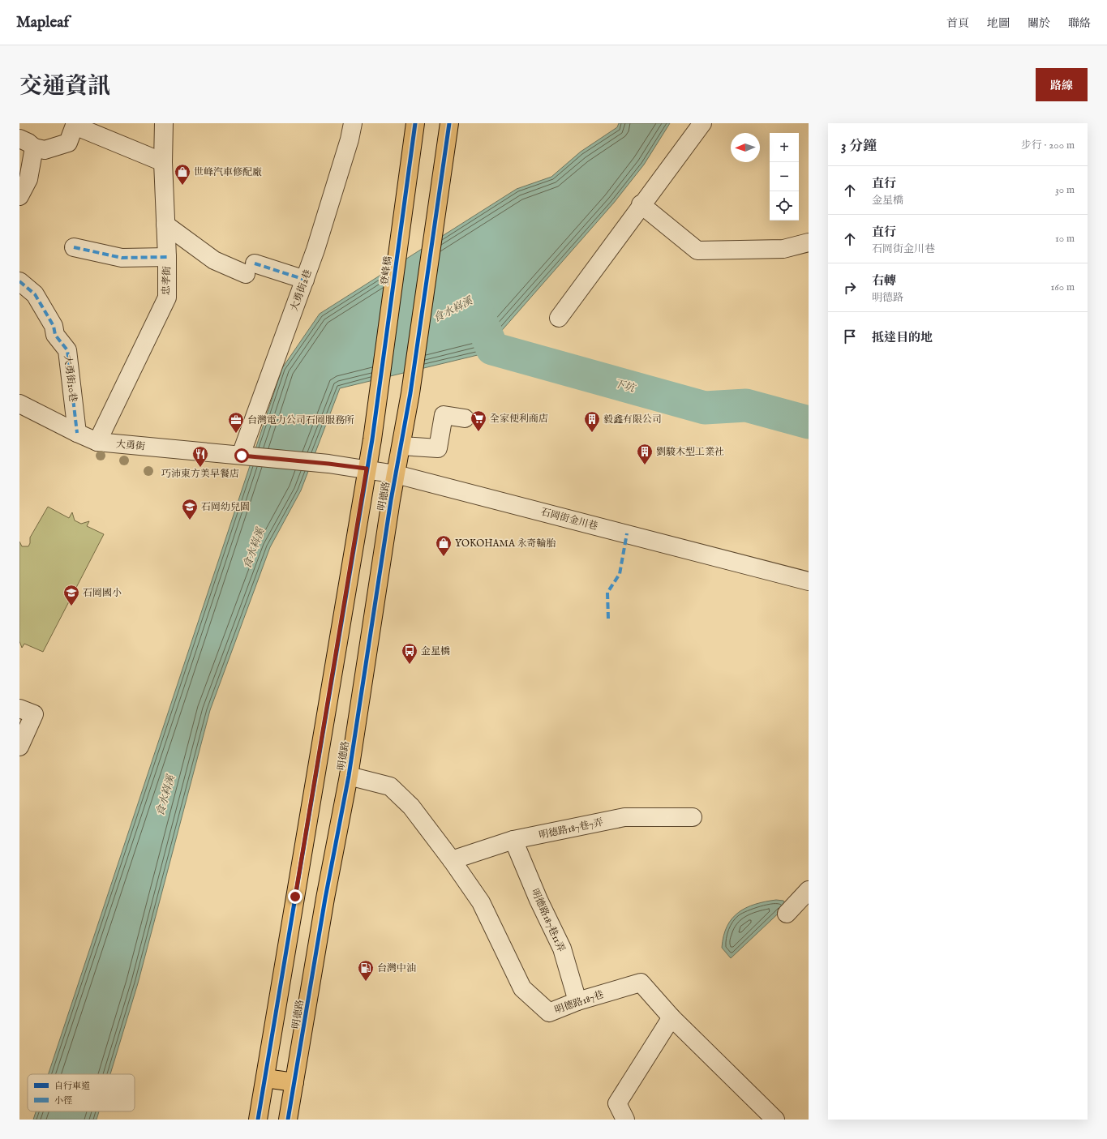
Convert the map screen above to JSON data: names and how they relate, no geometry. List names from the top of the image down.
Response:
{
  "streets": {
    "main road": ["登峰橋", "明德路"],
    "street": [
      "忠孝街",
      "大勇街2巷",
      "大勇街10巷",
      "大勇街",
      "石岡街金川巷",
      "明德路187巷7弄",
      "明德路187巷11弄",
      "明德路187巷"
    ]
  },
  "crossings": [
    ["登峰橋", "石岡街金川巷"],
    ["忠孝街", "大勇街"],
    ["大勇街2巷", "大勇街"],
    ["大勇街2巷", "石岡街金川巷"],
    ["大勇街10巷", "大勇街"],
    ["大勇街", "石岡街金川巷"],
    ["明德路", "石岡街金川巷"],
    ["明德路", "明德路187巷"],
    ["明德路187巷7弄", "明德路187巷11弄"],
    ["明德路187巷7弄", "明德路187巷"],
    ["明德路187巷11弄", "明德路187巷"]
  ],
  "water": ["食水嵙溪", "下坑"],
  "places": {
    "shop": ["世峰汽車修配廠", "YOKOHAMA 永奇輪胎"],
    "supermarket": ["全家便利商店"],
    "building": ["毅鑫有限公司", "劉駿木型工業社"],
    "office": ["台灣電力公司石岡服務所"],
    "restaurant": ["巧沛東方美早餐店"],
    "school or university": ["石岡幼兒園", "石岡國小"],
    "bus stop": ["金星橋"],
    "fuel station": ["台灣中油"]
  },
  "legend": ["自行車道", "小徑"],
  "north": "left",
  "page": {
    "header": "Mapleaf",
    "nav": [
      "首頁",
      "地圖",
      "關於",
      "聯絡"
    ],
    "title": "交通資訊",
    "buttons": "路線",
    "heading": ["3 分鐘", "步行 · 200 m"],
    "map_buttons": ["+", "−"],
    "list": [
      ["直行", "金星橋", "30 m"],
      ["直行", "石岡街金川巷", "10 m"],
      ["右轉", "明德路", "160 m"],
      "抵達目的地"
    ]
  }
}
